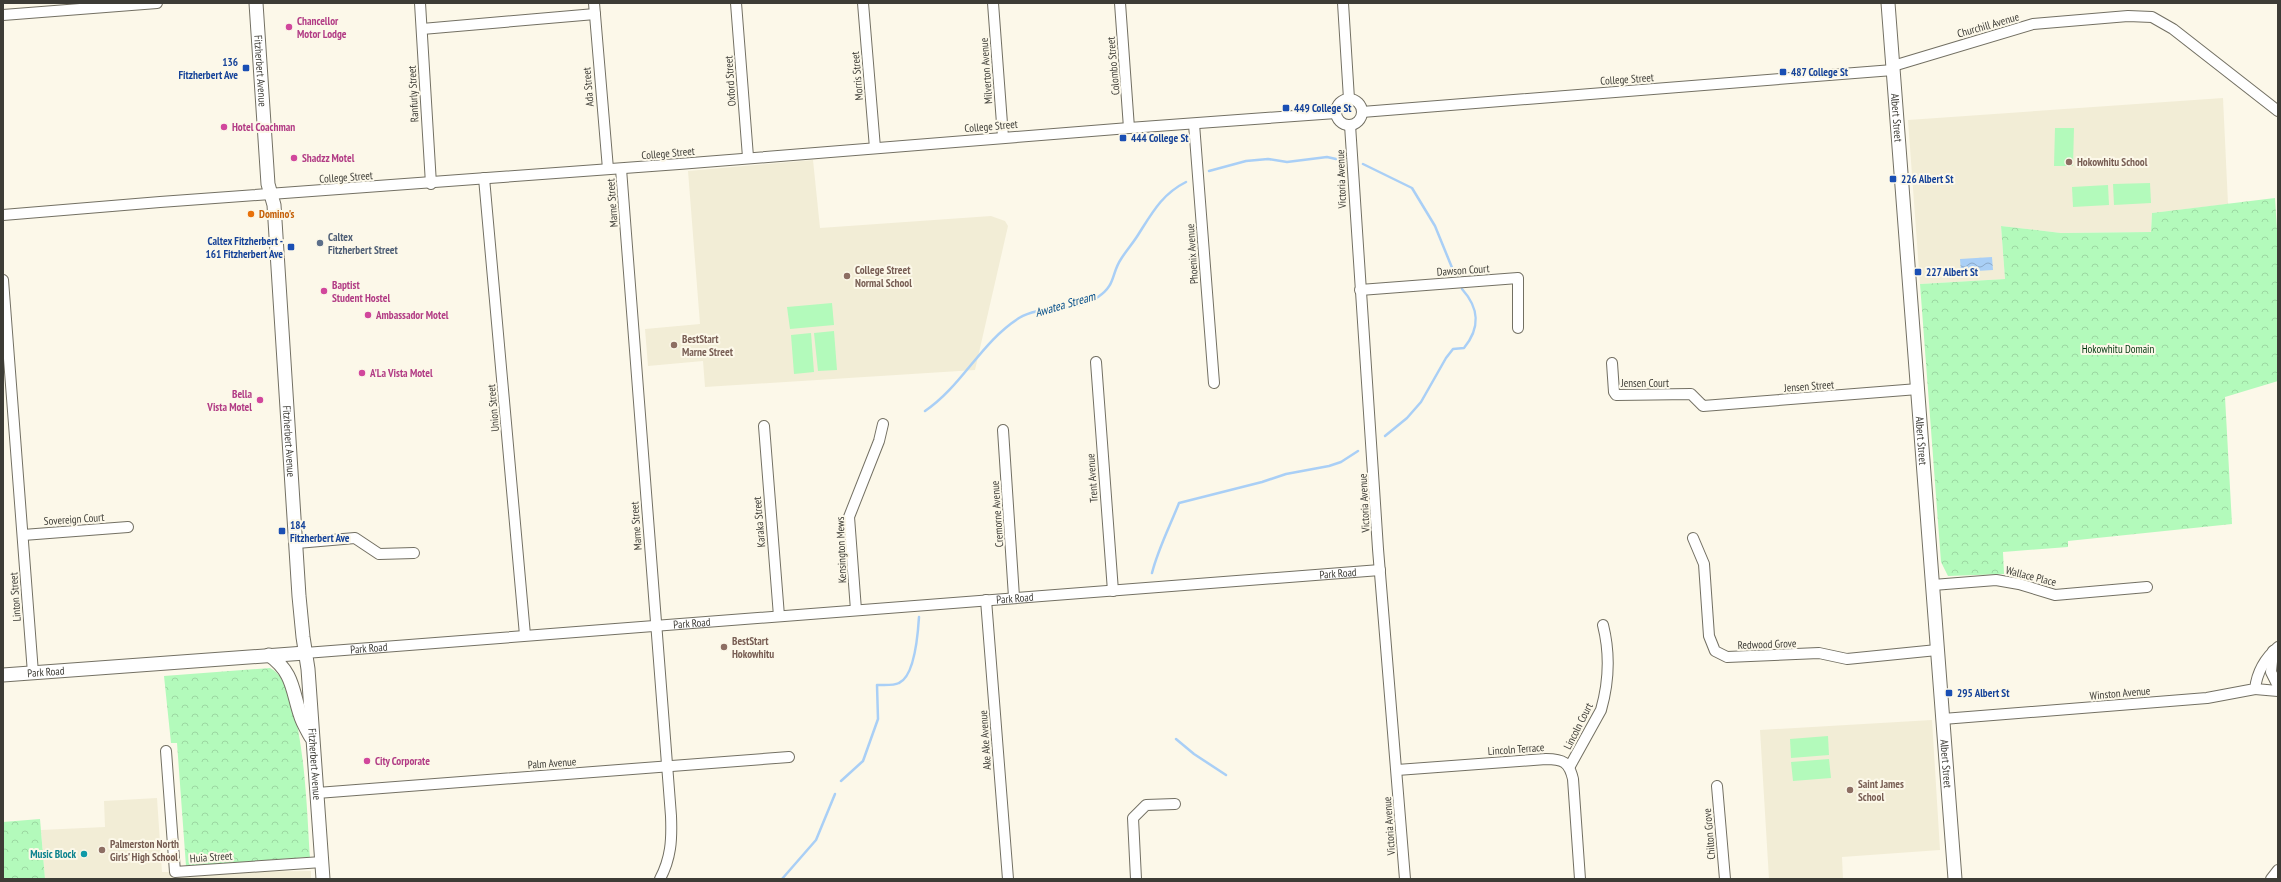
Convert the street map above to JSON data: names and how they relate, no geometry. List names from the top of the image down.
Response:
{
  "streets": {
    "main road": ["Fitzherbert Avenue", "Albert Street", "Park Road"],
    "street": [
      "Churchill Avenue",
      "Colombo Street",
      "Milverton Avenue",
      "Morris Street",
      "College Street",
      "Oxford Street",
      "Ada Street",
      "Ranfurly Street",
      "Victoria Avenue",
      "Marne Street",
      "Phoenix Avenue",
      "Dawson Court",
      "Jensen Court",
      "Jensen Street",
      "Union Street",
      "Trent Avenue",
      "Cremorne Avenue",
      "Sovereign Court",
      "Karaka Street",
      "Kensington Mews",
      "Wallace Place",
      "Linton Street",
      "Redwood Grove",
      "Winston Avenue",
      "Lincoln Court",
      "Ake Ake Avenue",
      "Lincoln Terrace",
      "Palm Avenue",
      "Chilton Grove",
      "Huia Street"
    ]
  },
  "crossings": [
    ["Churchill Avenue", "College Street"],
    ["Churchill Avenue", "Albert Street"],
    ["Colombo Street", "College Street"],
    ["Fitzherbert Avenue", "College Street"],
    ["Fitzherbert Avenue", "Park Road"],
    ["Fitzherbert Avenue", "Palm Avenue"],
    ["Fitzherbert Avenue", "Huia Street"],
    ["Milverton Avenue", "College Street"],
    ["Morris Street", "College Street"],
    ["College Street", "Oxford Street"],
    ["College Street", "Ada Street"],
    ["College Street", "Ranfurly Street"],
    ["College Street", "Albert Street"],
    ["College Street", "Victoria Avenue"],
    ["College Street", "Marne Street"],
    ["College Street", "Phoenix Avenue"],
    ["College Street", "Union Street"],
    ["Albert Street", "Jensen Street"],
    ["Albert Street", "Wallace Place"],
    ["Albert Street", "Redwood Grove"],
    ["Albert Street", "Winston Avenue"],
    ["Victoria Avenue", "Dawson Court"],
    ["Victoria Avenue", "Park Road"],
    ["Victoria Avenue", "Lincoln Terrace"],
    ["Marne Street", "Park Road"],
    ["Marne Street", "Palm Avenue"],
    ["Jensen Court", "Jensen Street"],
    ["Union Street", "Park Road"],
    ["Trent Avenue", "Park Road"],
    ["Cremorne Avenue", "Park Road"],
    ["Sovereign Court", "Linton Street"],
    ["Karaka Street", "Park Road"],
    ["Kensington Mews", "Park Road"],
    ["Park Road", "Linton Street"],
    ["Park Road", "Ake Ake Avenue"],
    ["Lincoln Court", "Lincoln Terrace"]
  ],
  "water": ["Awatea Stream"],
  "parks": ["Hokowhitu Domain"],
  "places": {
    "other": [
      "Chancellor Motor Lodge",
      "Hotel Coachman",
      "Shadzz Motel",
      "Hokowhitu School",
      "Domino's",
      "Caltex Fitzherbert Street",
      "College Street Normal School",
      "Baptist Student Hostel",
      "Ambassador Motel",
      "BestStart Marne Street",
      "A'La Vista Motel",
      "Bella Vista Motel",
      "BestStart Hokowhitu",
      "City Corporate",
      "Saint James School",
      "Palmerston North Girls' High School",
      "Music Block"
    ],
    "transit": [
      "136 Fitzherbert Ave",
      "487 College St",
      "449 College St",
      "444 College St",
      "226 Albert St",
      "Caltex Fitzherbert - 161 Fitzherbert Ave",
      "227 Albert St",
      "184 Fitzherbert Ave",
      "295 Albert St"
    ]
  }
}
